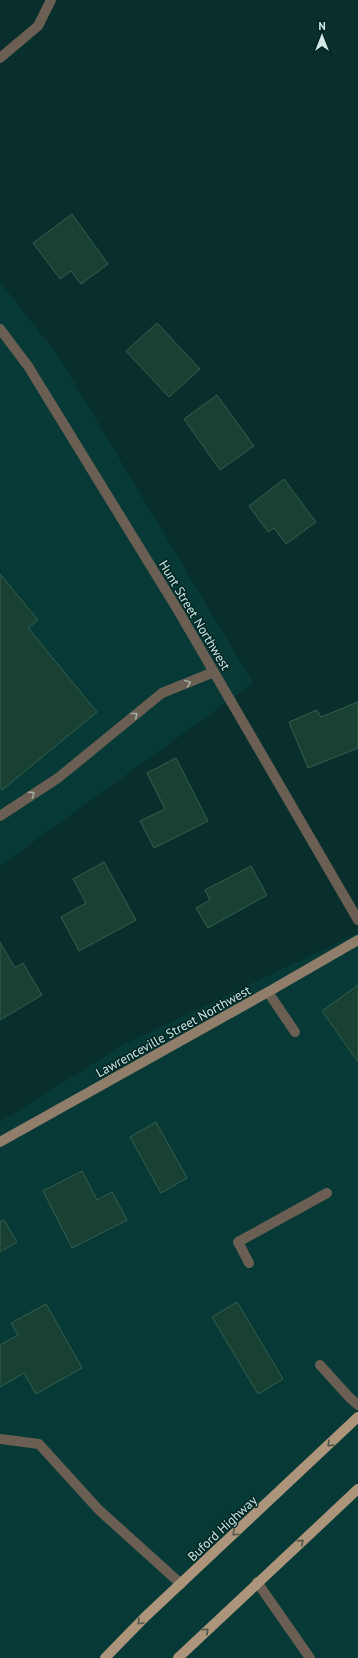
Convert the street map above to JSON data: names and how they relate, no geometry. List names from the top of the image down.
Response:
{
  "streets": {
    "main road": ["Buford Highway"],
    "street": ["Hunt Street Northwest", "Lawrenceville Street Northwest"]
  },
  "north": "top"
}
